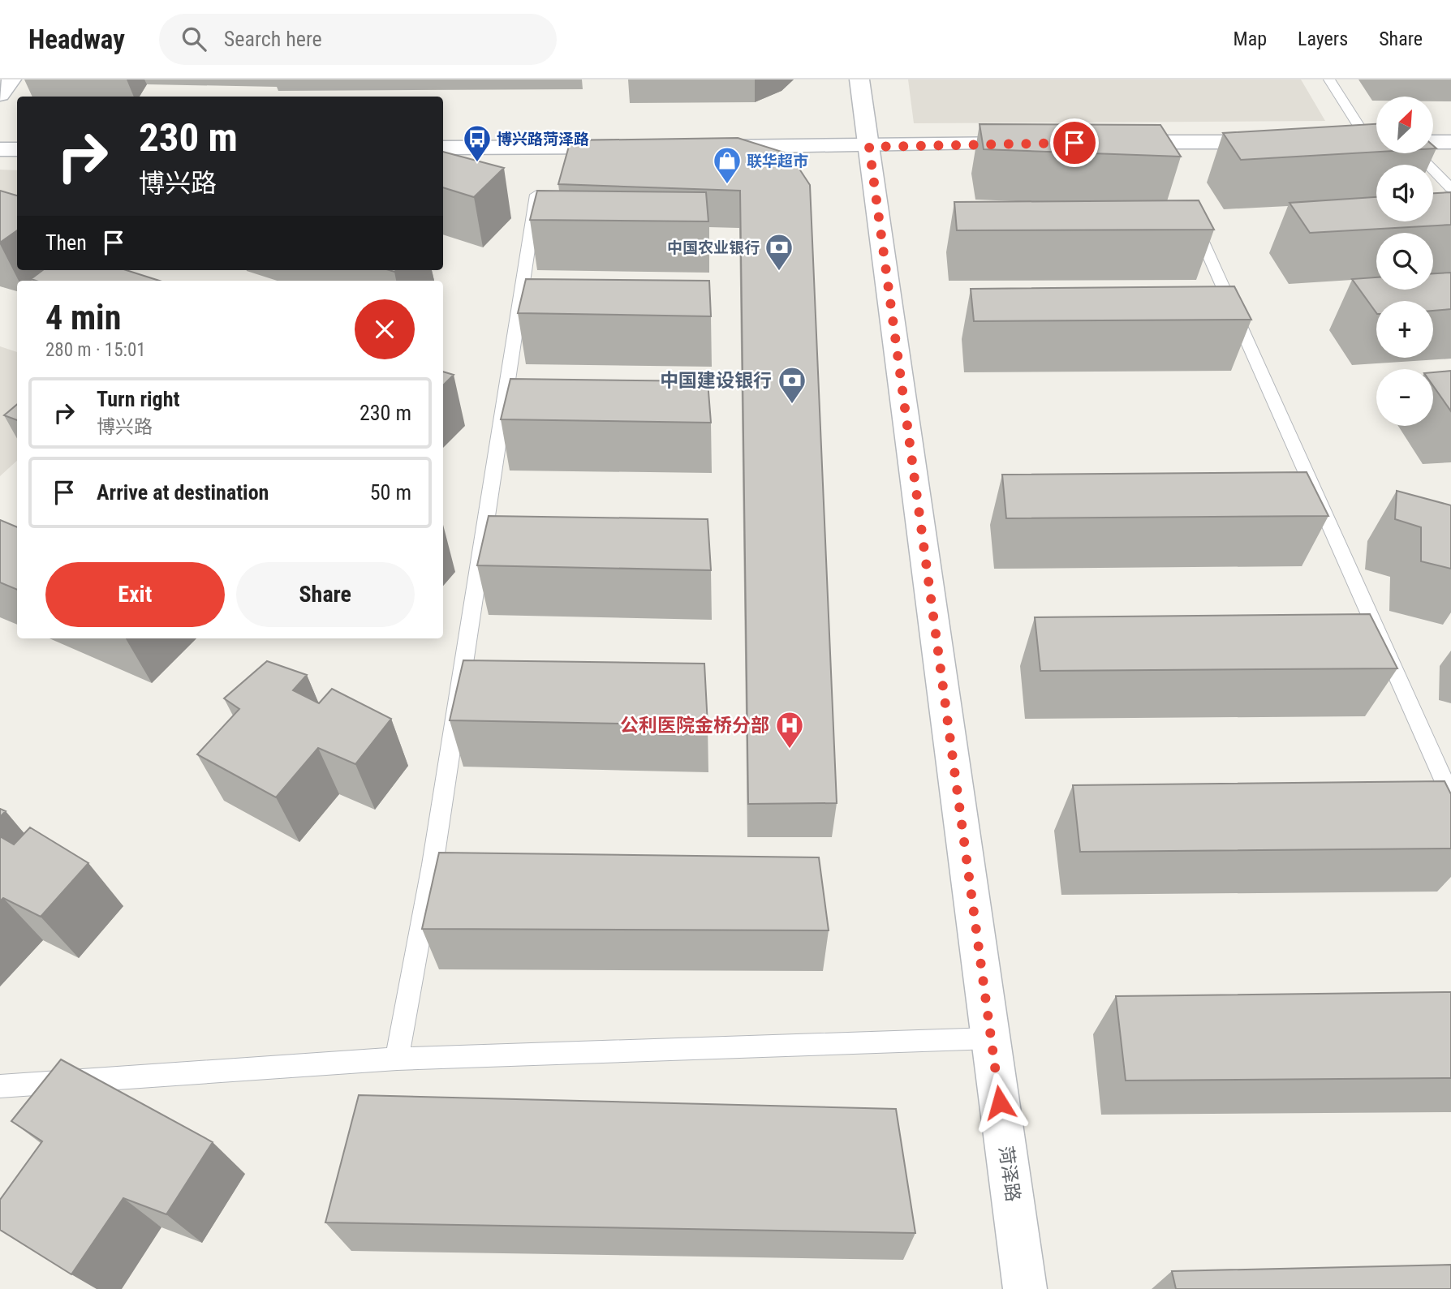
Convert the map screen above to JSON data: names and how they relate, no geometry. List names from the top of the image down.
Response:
{
  "streets": {
    "street": ["菏泽路"]
  },
  "places": {
    "bus stop": ["博兴路菏泽路"],
    "shop": ["联华超市"],
    "bank": ["中国农业银行", "中国建设银行"],
    "hospital": ["公利医院金桥分部"]
  },
  "north": "top right",
  "page": {
    "header": "Headway",
    "search": "Search here",
    "nav": ["Map", "Layers", "Share"],
    "map_buttons": ["+", "−"],
    "turn": ["230 m", "博兴路"],
    "then": "Then",
    "heading": ["4 min", "280 m · 15:01"],
    "list": [
      {
        "name": "Turn right",
        "note": "博兴路",
        "value": "230 m"
      },
      {
        "name": "Arrive at destination",
        "value": "50 m"
      }
    ],
    "buttons": ["Exit", "Share"]
  }
}
